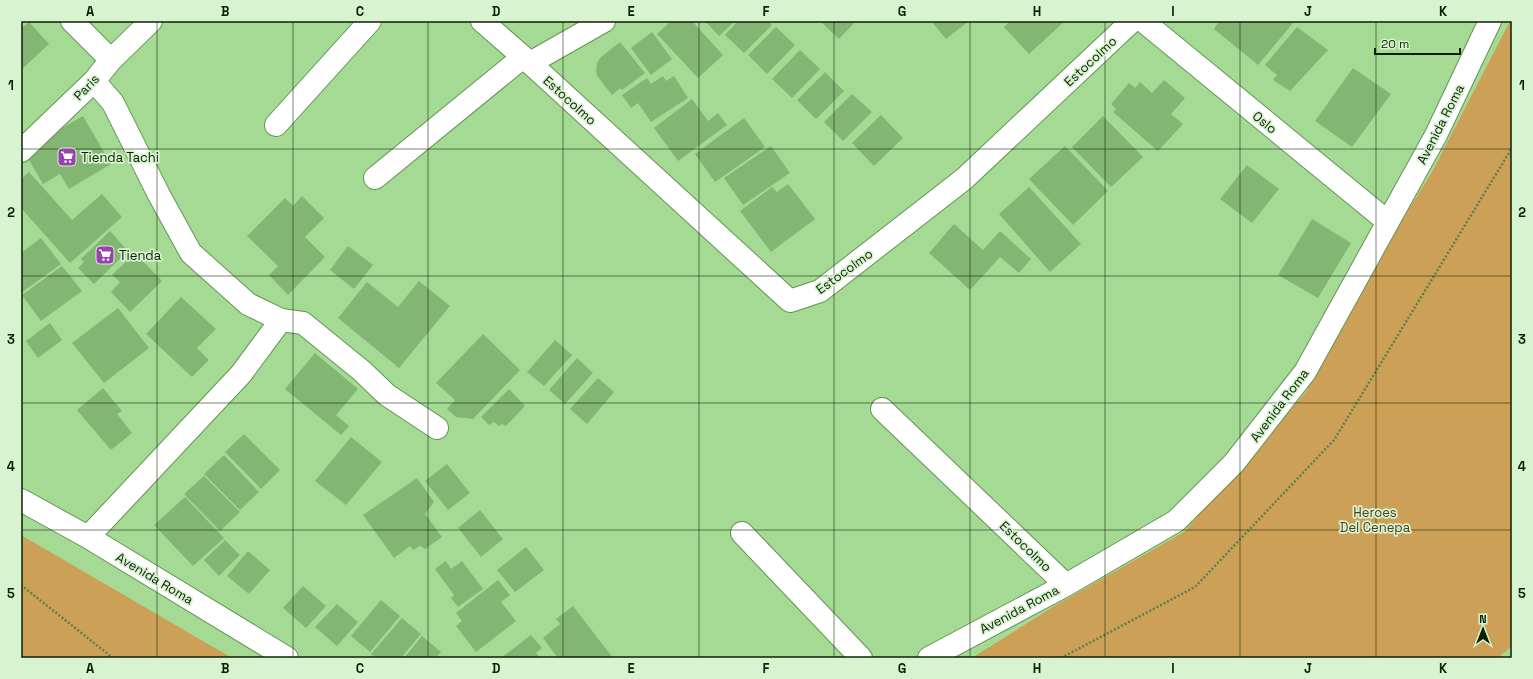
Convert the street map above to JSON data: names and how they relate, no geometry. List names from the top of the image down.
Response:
{
  "streets": {
    "street": [
      "Estocolmo",
      "Paris",
      "Oslo",
      "Avenida Roma"
    ]
  },
  "crossings": [
    ["Estocolmo", "Oslo"],
    ["Estocolmo", "Avenida Roma"],
    ["Oslo", "Avenida Roma"]
  ],
  "parks": ["Heroes Del Cenepa"],
  "places": {
    "supermarket": ["Tienda Tachi", "Tienda"]
  },
  "scale_bar": "20 m",
  "north": "top",
  "grid": {
    "columns": [
      "A",
      "B",
      "C",
      "D",
      "E",
      "F",
      "G",
      "H",
      "I",
      "J",
      "K"
    ],
    "rows": [
      "1",
      "2",
      "3",
      "4",
      "5"
    ]
  }
}
